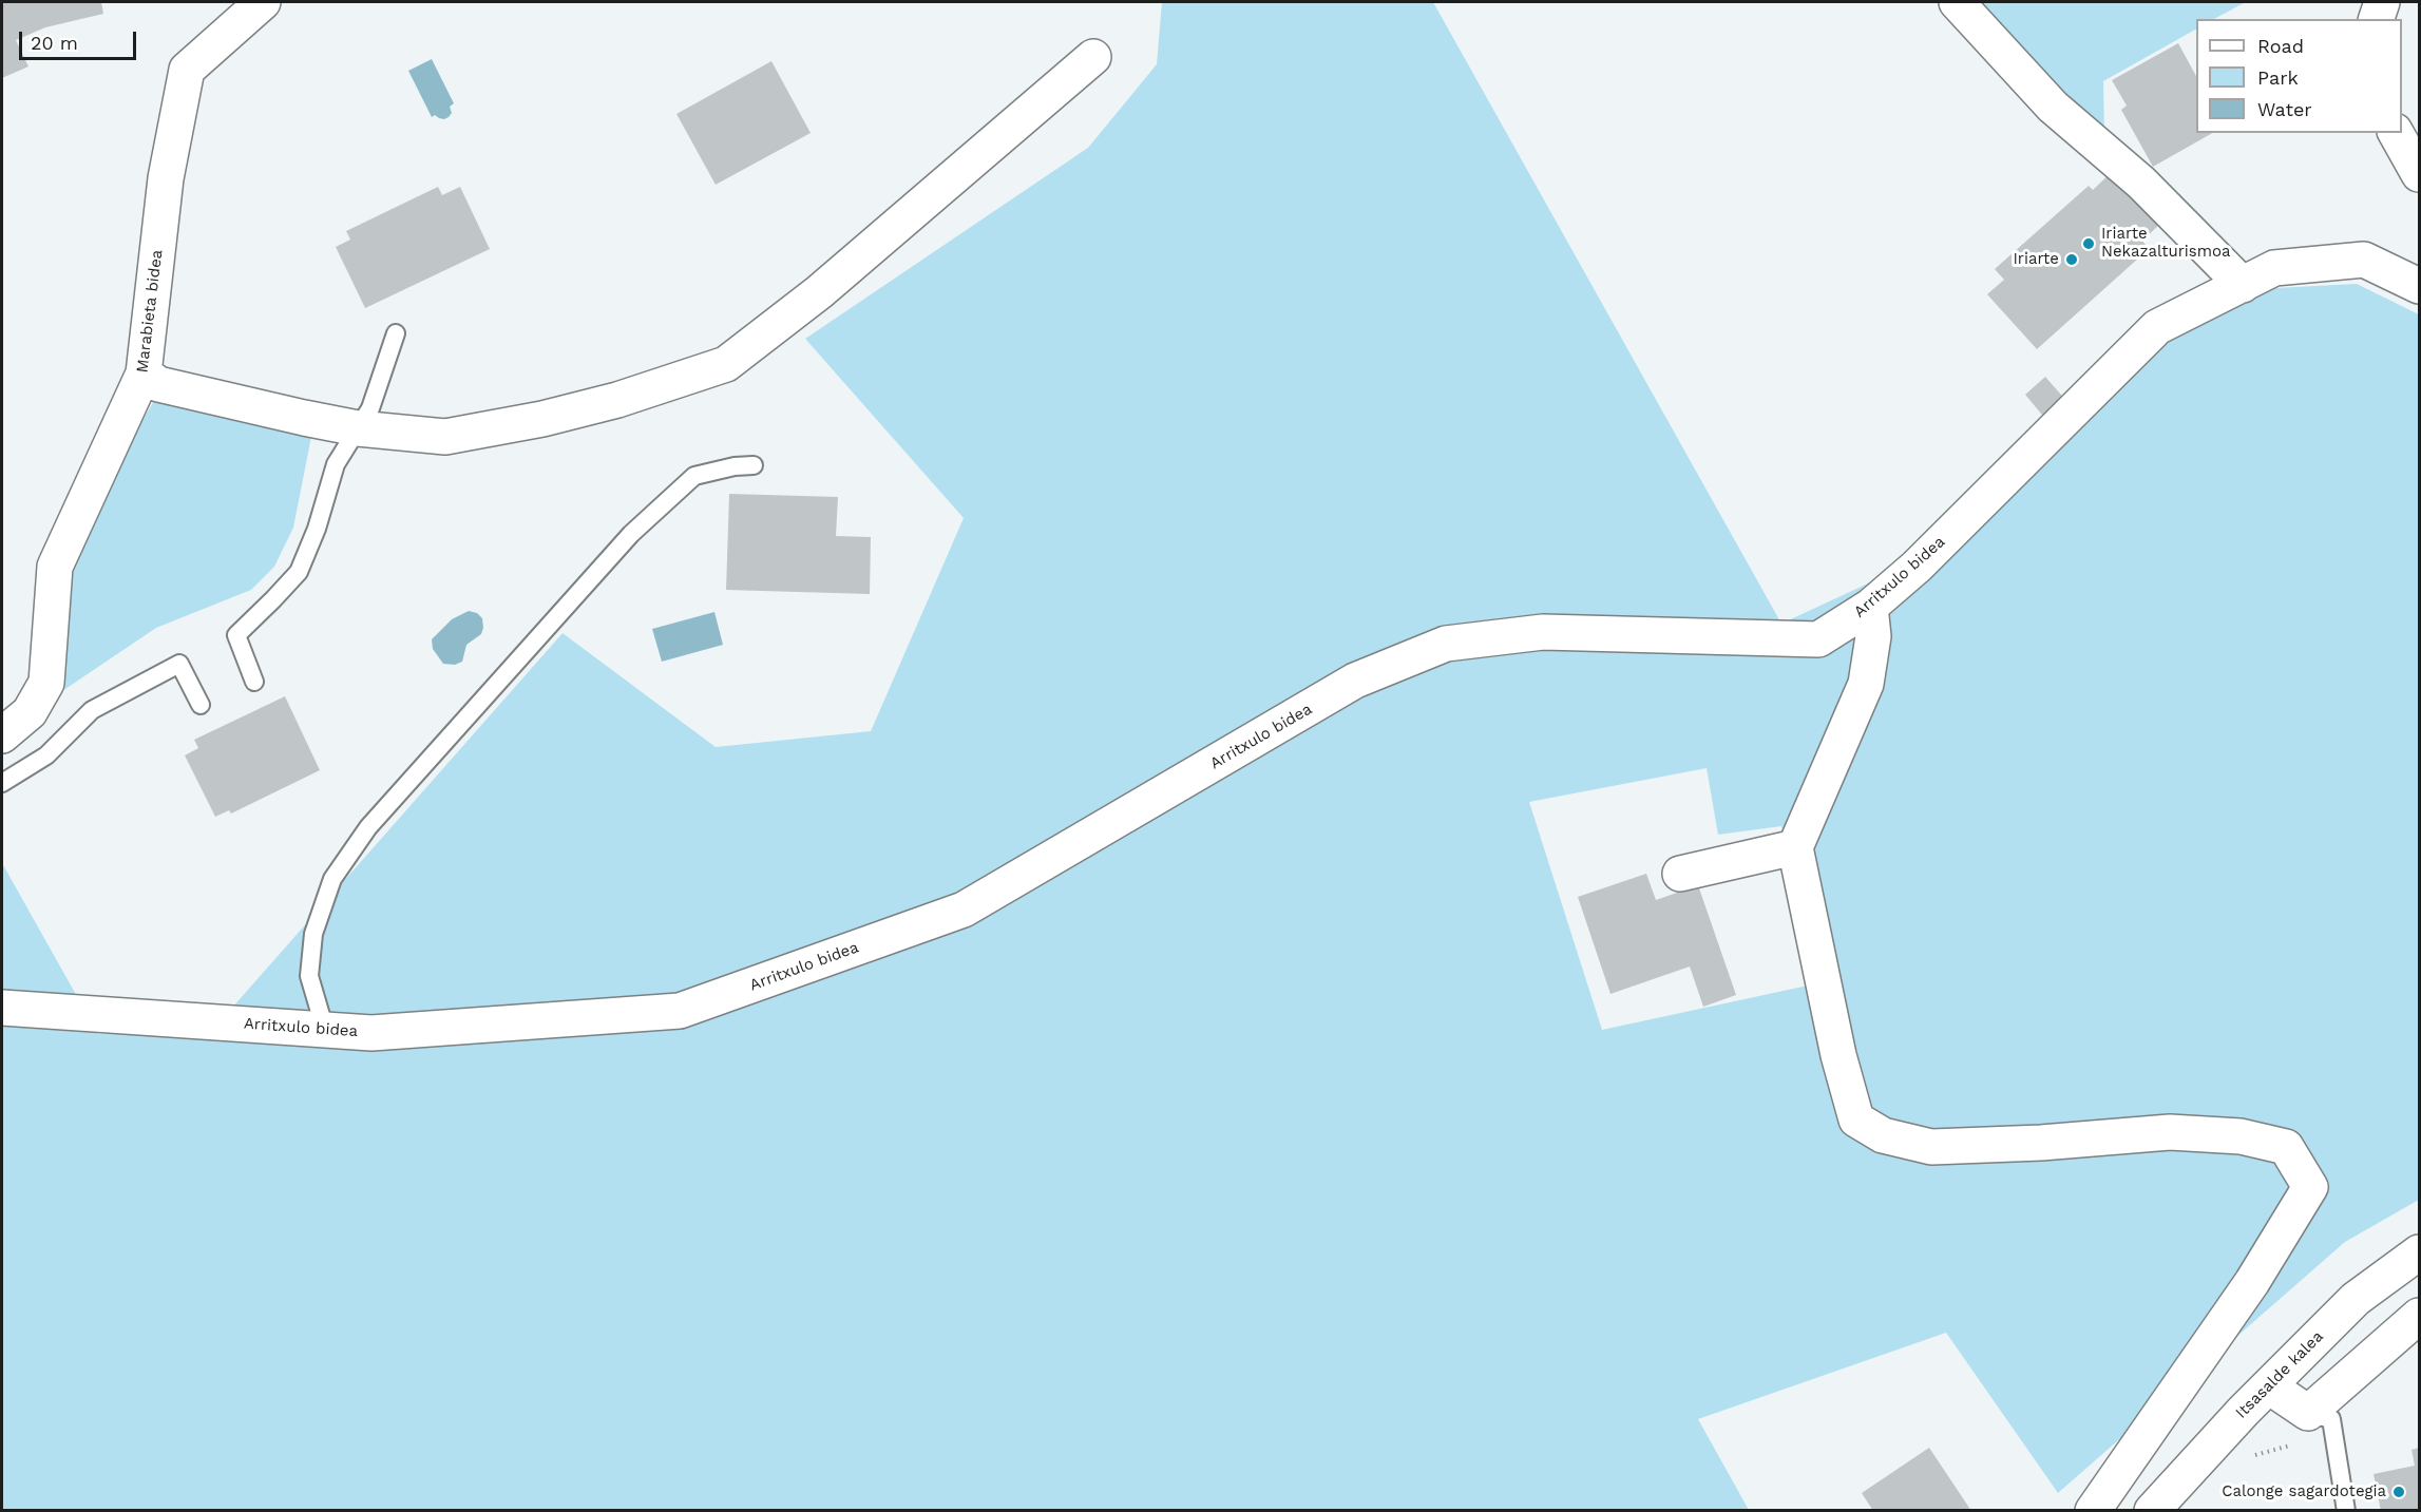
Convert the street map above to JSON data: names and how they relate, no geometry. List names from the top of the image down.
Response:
{
  "streets": {
    "street": ["Marabieta bidea", "Arritxulo bidea", "Itsasalde kalea"]
  },
  "places": ["Iriarte Nekazalturismoa", "Iriarte", "Calonge sagardotegia"],
  "legend": ["Road", "Park", "Water"],
  "scale_bar": "20 m"
}
